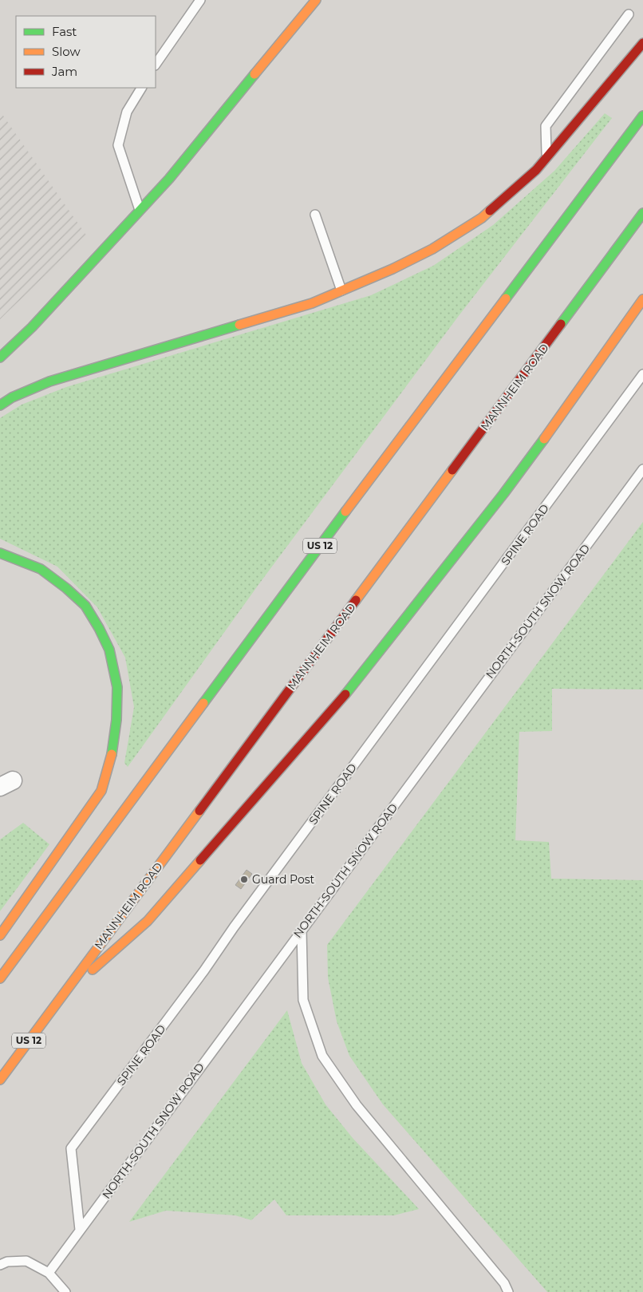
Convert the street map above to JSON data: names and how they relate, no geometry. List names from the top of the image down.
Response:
{
  "streets": {
    "main road": ["MANNHEIM ROAD", "US 12"],
    "lane": ["SPINE ROAD", "NORTH-SOUTH SNOW ROAD"]
  },
  "crossings": [
    ["SPINE ROAD", "NORTH-SOUTH SNOW ROAD"]
  ],
  "places": ["Guard Post"],
  "legend": ["Fast", "Slow", "Jam"]
}
